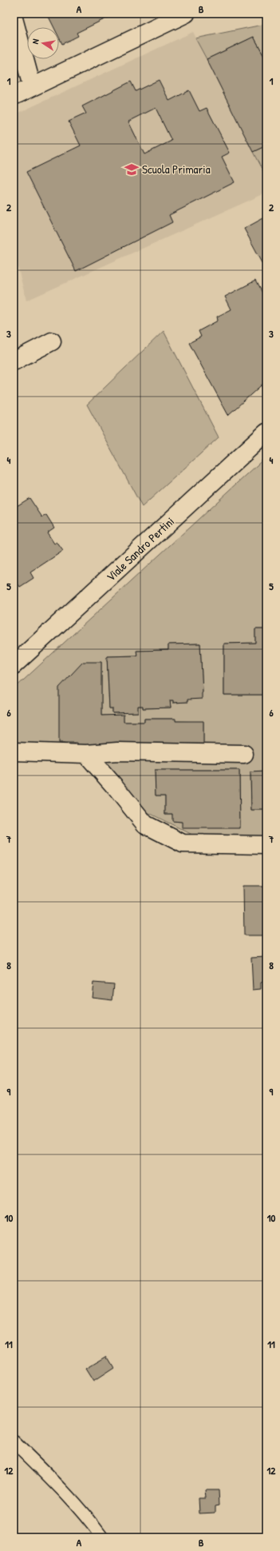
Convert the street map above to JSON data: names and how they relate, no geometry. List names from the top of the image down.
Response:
{
  "streets": {
    "street": ["Viale Sandro Pertini"]
  },
  "places": {
    "school or university": ["Scuola Primaria"]
  },
  "north": "left",
  "grid": {
    "columns": ["A", "B"],
    "rows": [
      "1",
      "2",
      "3",
      "4",
      "5",
      "6",
      "7",
      "8",
      "9",
      "10",
      "11",
      "12"
    ]
  }
}
